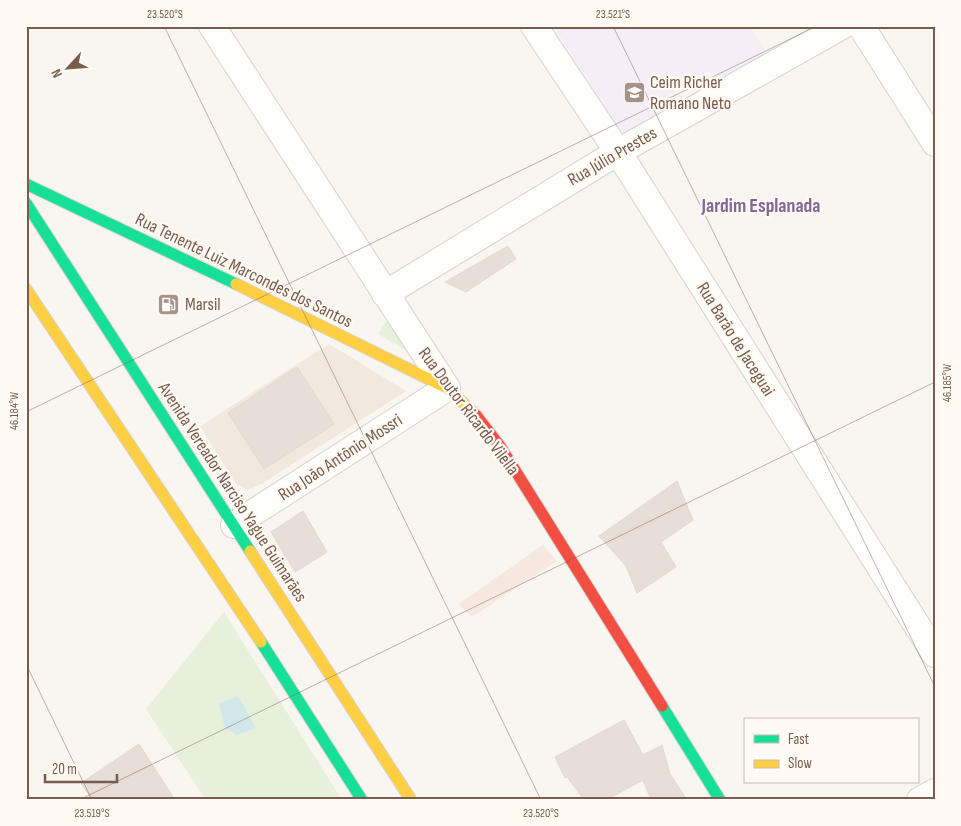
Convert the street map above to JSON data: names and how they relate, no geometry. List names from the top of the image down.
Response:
{
  "streets": {
    "main road": ["Rua Tenente Luiz Marcondes dos Santos", "Rua Doutor Ricardo Vilella", "Avenida Vereador Narciso Yague Guimarães"],
    "street": ["Rua Júlio Prestes", "Rua Barão de Jaceguai", "Rua João Antônio Mossri"]
  },
  "crossings": [
    ["Rua Júlio Prestes", "Rua Barão de Jaceguai"],
    ["Rua Júlio Prestes", "Rua Doutor Ricardo Vilella"],
    ["Rua Tenente Luiz Marcondes dos Santos", "Rua Doutor Ricardo Vilella"],
    ["Rua Tenente Luiz Marcondes dos Santos", "Rua João Antônio Mossri"],
    ["Rua Doutor Ricardo Vilella", "Rua João Antônio Mossri"],
    ["Rua João Antônio Mossri", "Avenida Vereador Narciso Yague Guimarães"]
  ],
  "districts": ["Jardim Esplanada"],
  "places": {
    "school or university": ["Ceim Richer Romano Neto"],
    "fuel station": ["Marsil"]
  },
  "legend": ["Fast", "Slow"],
  "scale_bar": "20 m",
  "north": "bottom left",
  "coordinates": [
    "23.520°S",
    "23.521°S",
    "46.185°W",
    "46.184°W",
    "23.519°S"
  ]
}
